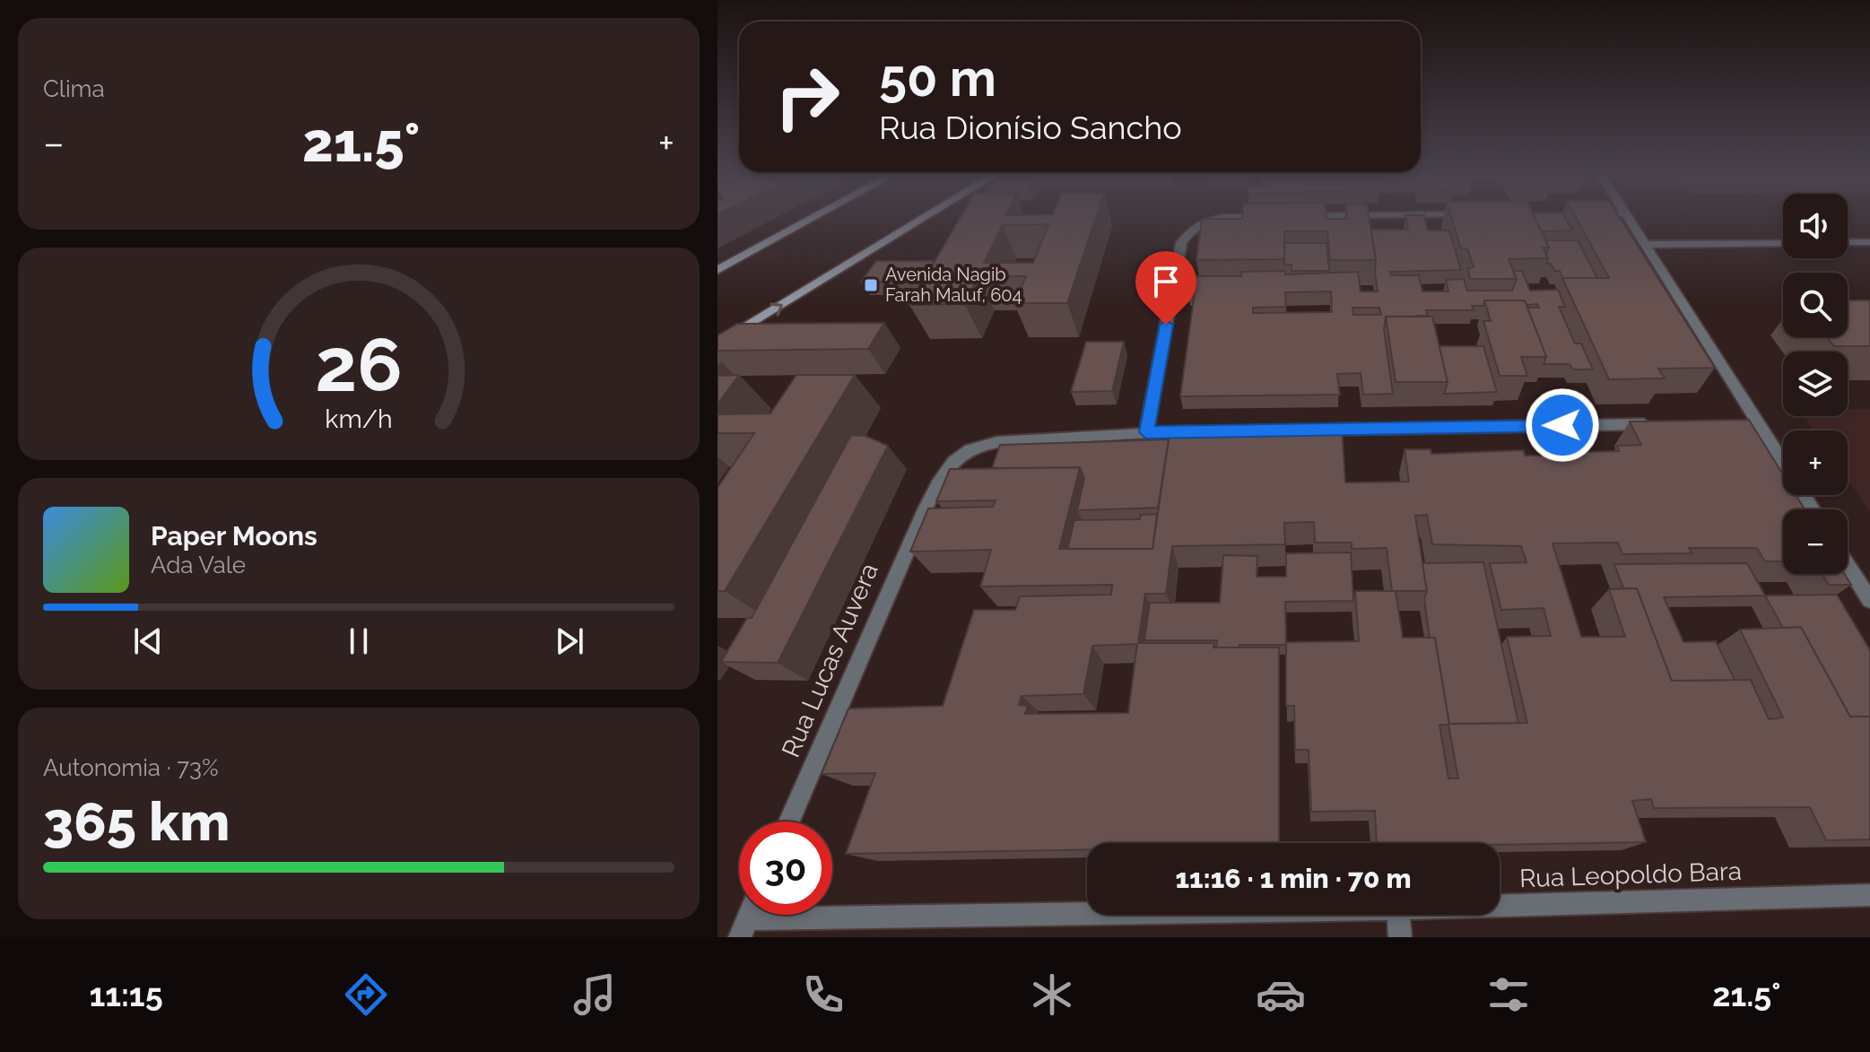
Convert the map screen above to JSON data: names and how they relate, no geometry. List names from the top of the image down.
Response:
{
  "streets": {
    "street": ["Rua Lucas Auvera", "Rua Leopoldo Bara"]
  },
  "places": {
    "transit": ["Avenida Nagib Farah Maluf, 604"]
  },
  "page": {
    "tile": [
      "Clima",
      ["Autonomia · 73%", "365 km"]
    ],
    "turn": ["50 m", "Rua Dionísio Sancho"],
    "heat": ["−", "21.5°", "+"],
    "map_buttons": ["+", "−"],
    "song": ["Paper Moons", "Ada Vale"],
    "limit": "30",
    "trip": "11:16 · 1 min · 70 m",
    "tabs": ["11:15", "21.5°"],
    "gauge": ["26", "km/h"]
  }
}
